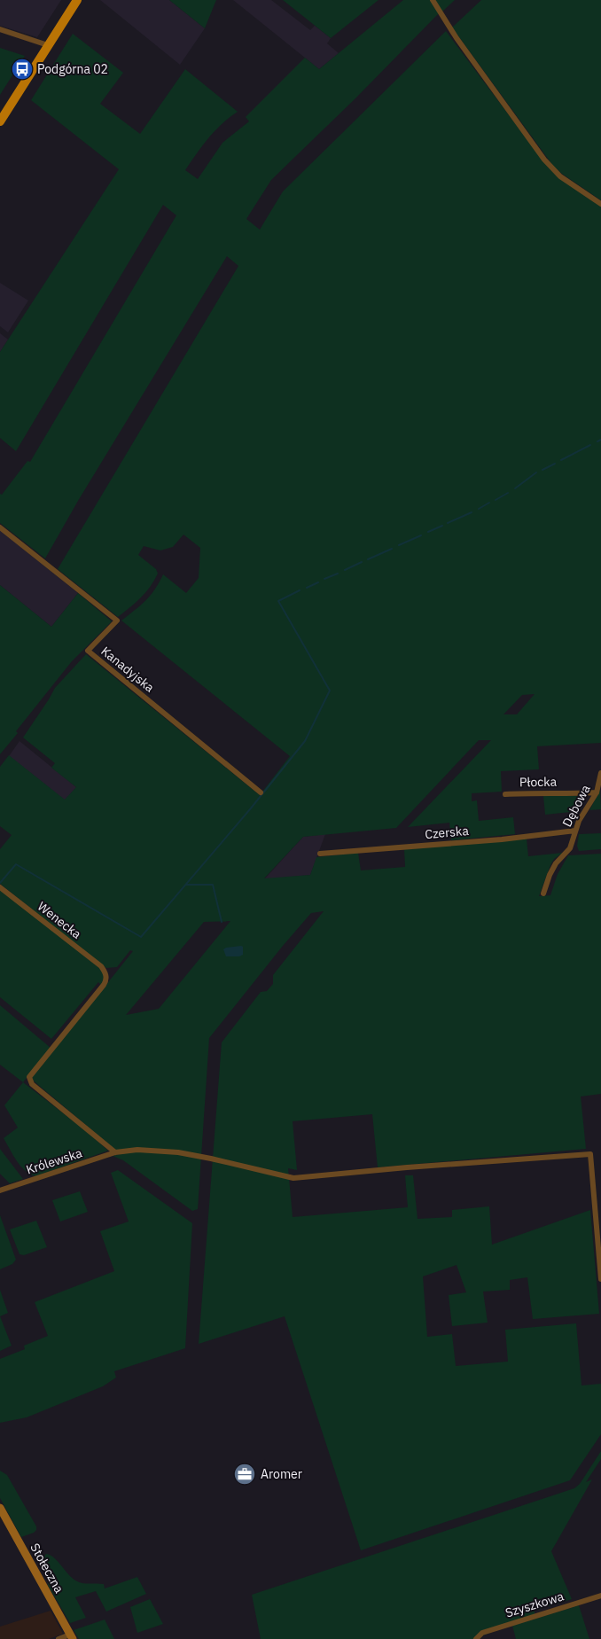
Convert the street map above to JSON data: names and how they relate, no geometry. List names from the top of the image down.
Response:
{
  "streets": {
    "street": [
      "Kanadyjska",
      "Płocka",
      "Dębowa",
      "Czerska",
      "Wenecka",
      "Królewska",
      "Stołeczna",
      "Szyszkowa"
    ]
  },
  "crossings": [
    ["Płocka", "Dębowa"],
    ["Dębowa", "Czerska"],
    ["Wenecka", "Królewska"]
  ],
  "places": {
    "bus stop": ["Podgórna 02"],
    "office": ["Aromer"]
  }
}
